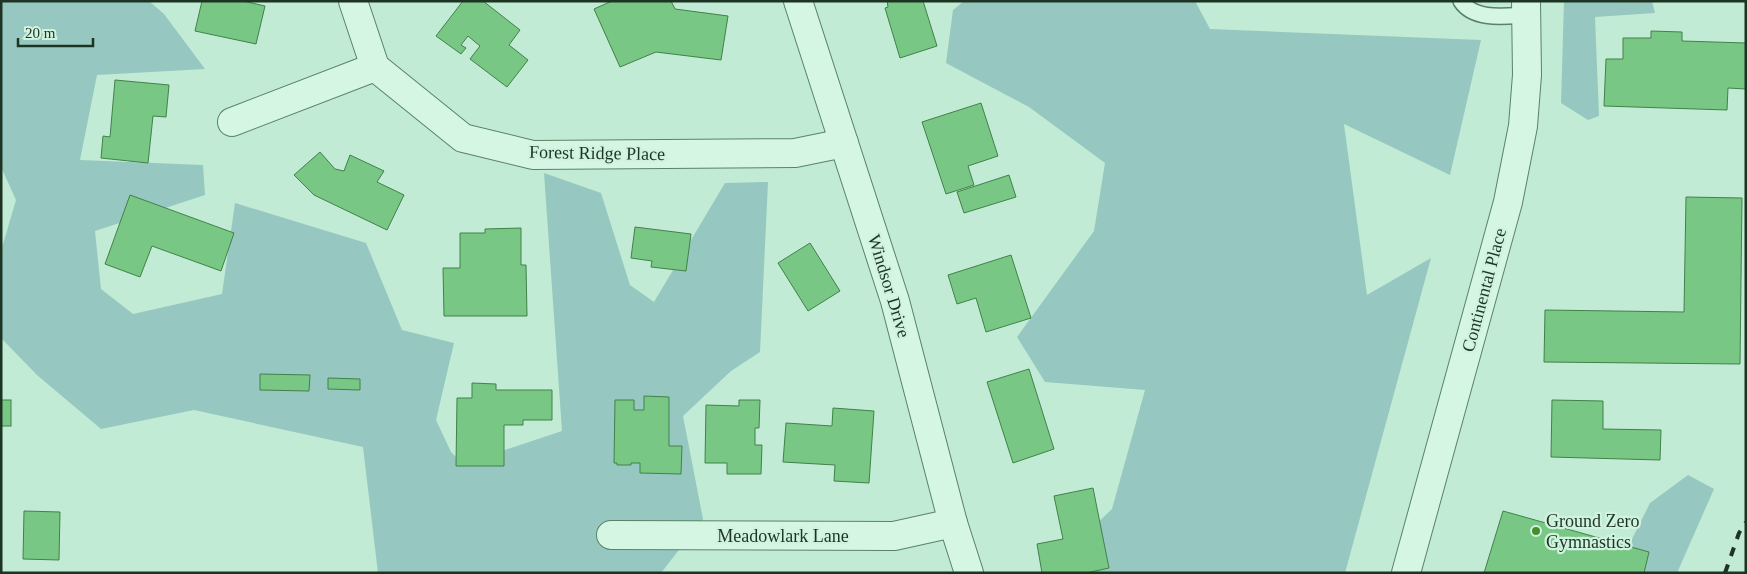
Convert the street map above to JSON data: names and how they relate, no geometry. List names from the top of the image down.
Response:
{
  "streets": {
    "street": [
      "Forest Ridge Place",
      "Windsor Drive",
      "Continental Place",
      "Meadowlark Lane"
    ]
  },
  "crossings": [
    ["Forest Ridge Place", "Windsor Drive"],
    ["Windsor Drive", "Meadowlark Lane"]
  ],
  "places": ["Ground Zero Gymnastics"],
  "scale_bar": "20 m"
}
